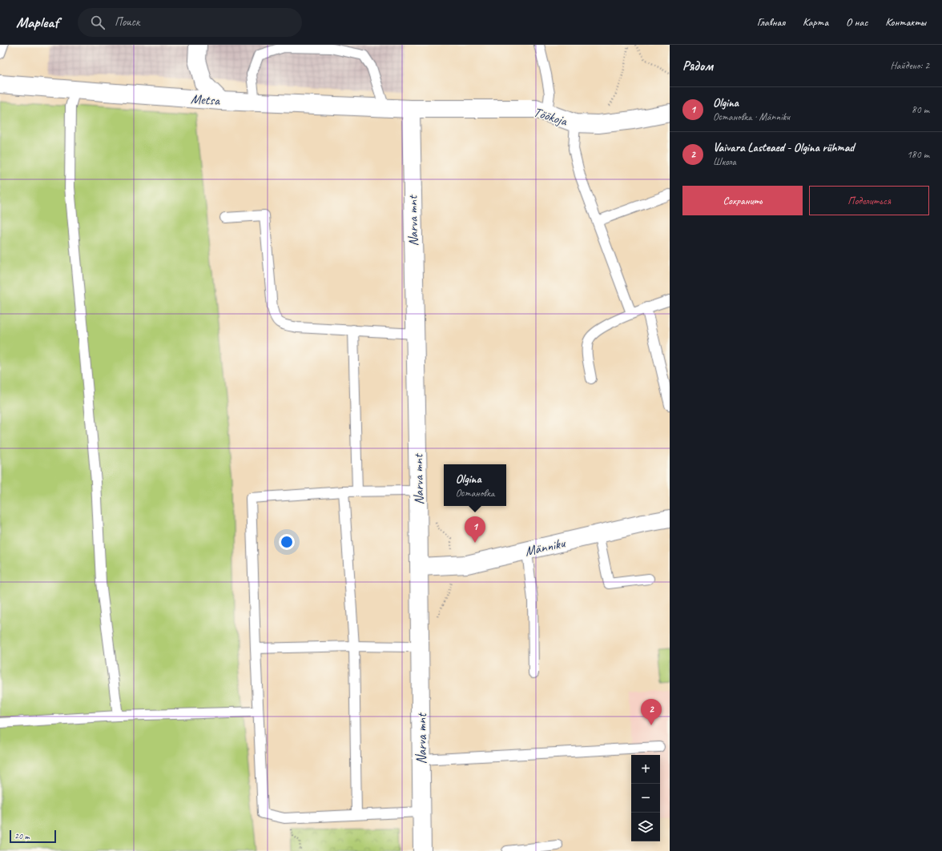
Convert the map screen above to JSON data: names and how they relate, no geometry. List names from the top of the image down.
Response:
{
  "streets": {
    "street": [
      "Metsa",
      "Töökoja",
      "Narva mnt",
      "Männiku"
    ]
  },
  "crossings": [
    ["Metsa", "Töökoja"],
    ["Metsa", "Narva mnt"],
    ["Töökoja", "Narva mnt"],
    ["Narva mnt", "Männiku"]
  ],
  "scale_bar": "20 m",
  "page": {
    "header": "Mapleaf",
    "search": "Поиск",
    "nav": [
      "Главная",
      "Карта",
      "О нас",
      "Контакты"
    ],
    "heading": ["Рядом", "Найдено: 2"],
    "list": [
      {
        "mark": "1",
        "name": "Olgina",
        "note": "Остановка · Männiku",
        "value": "80 m"
      },
      {
        "mark": "2",
        "name": "Vaivara Lasteaed - Olgina rühmad",
        "note": "Школа",
        "value": "180 m"
      }
    ],
    "buttons": ["Сохранить", "Поделиться"],
    "popup": ["Olgina", "Остановка"],
    "pins": ["1", "2"],
    "map_buttons": ["+", "−"],
    "scale": "20 m"
  }
}
